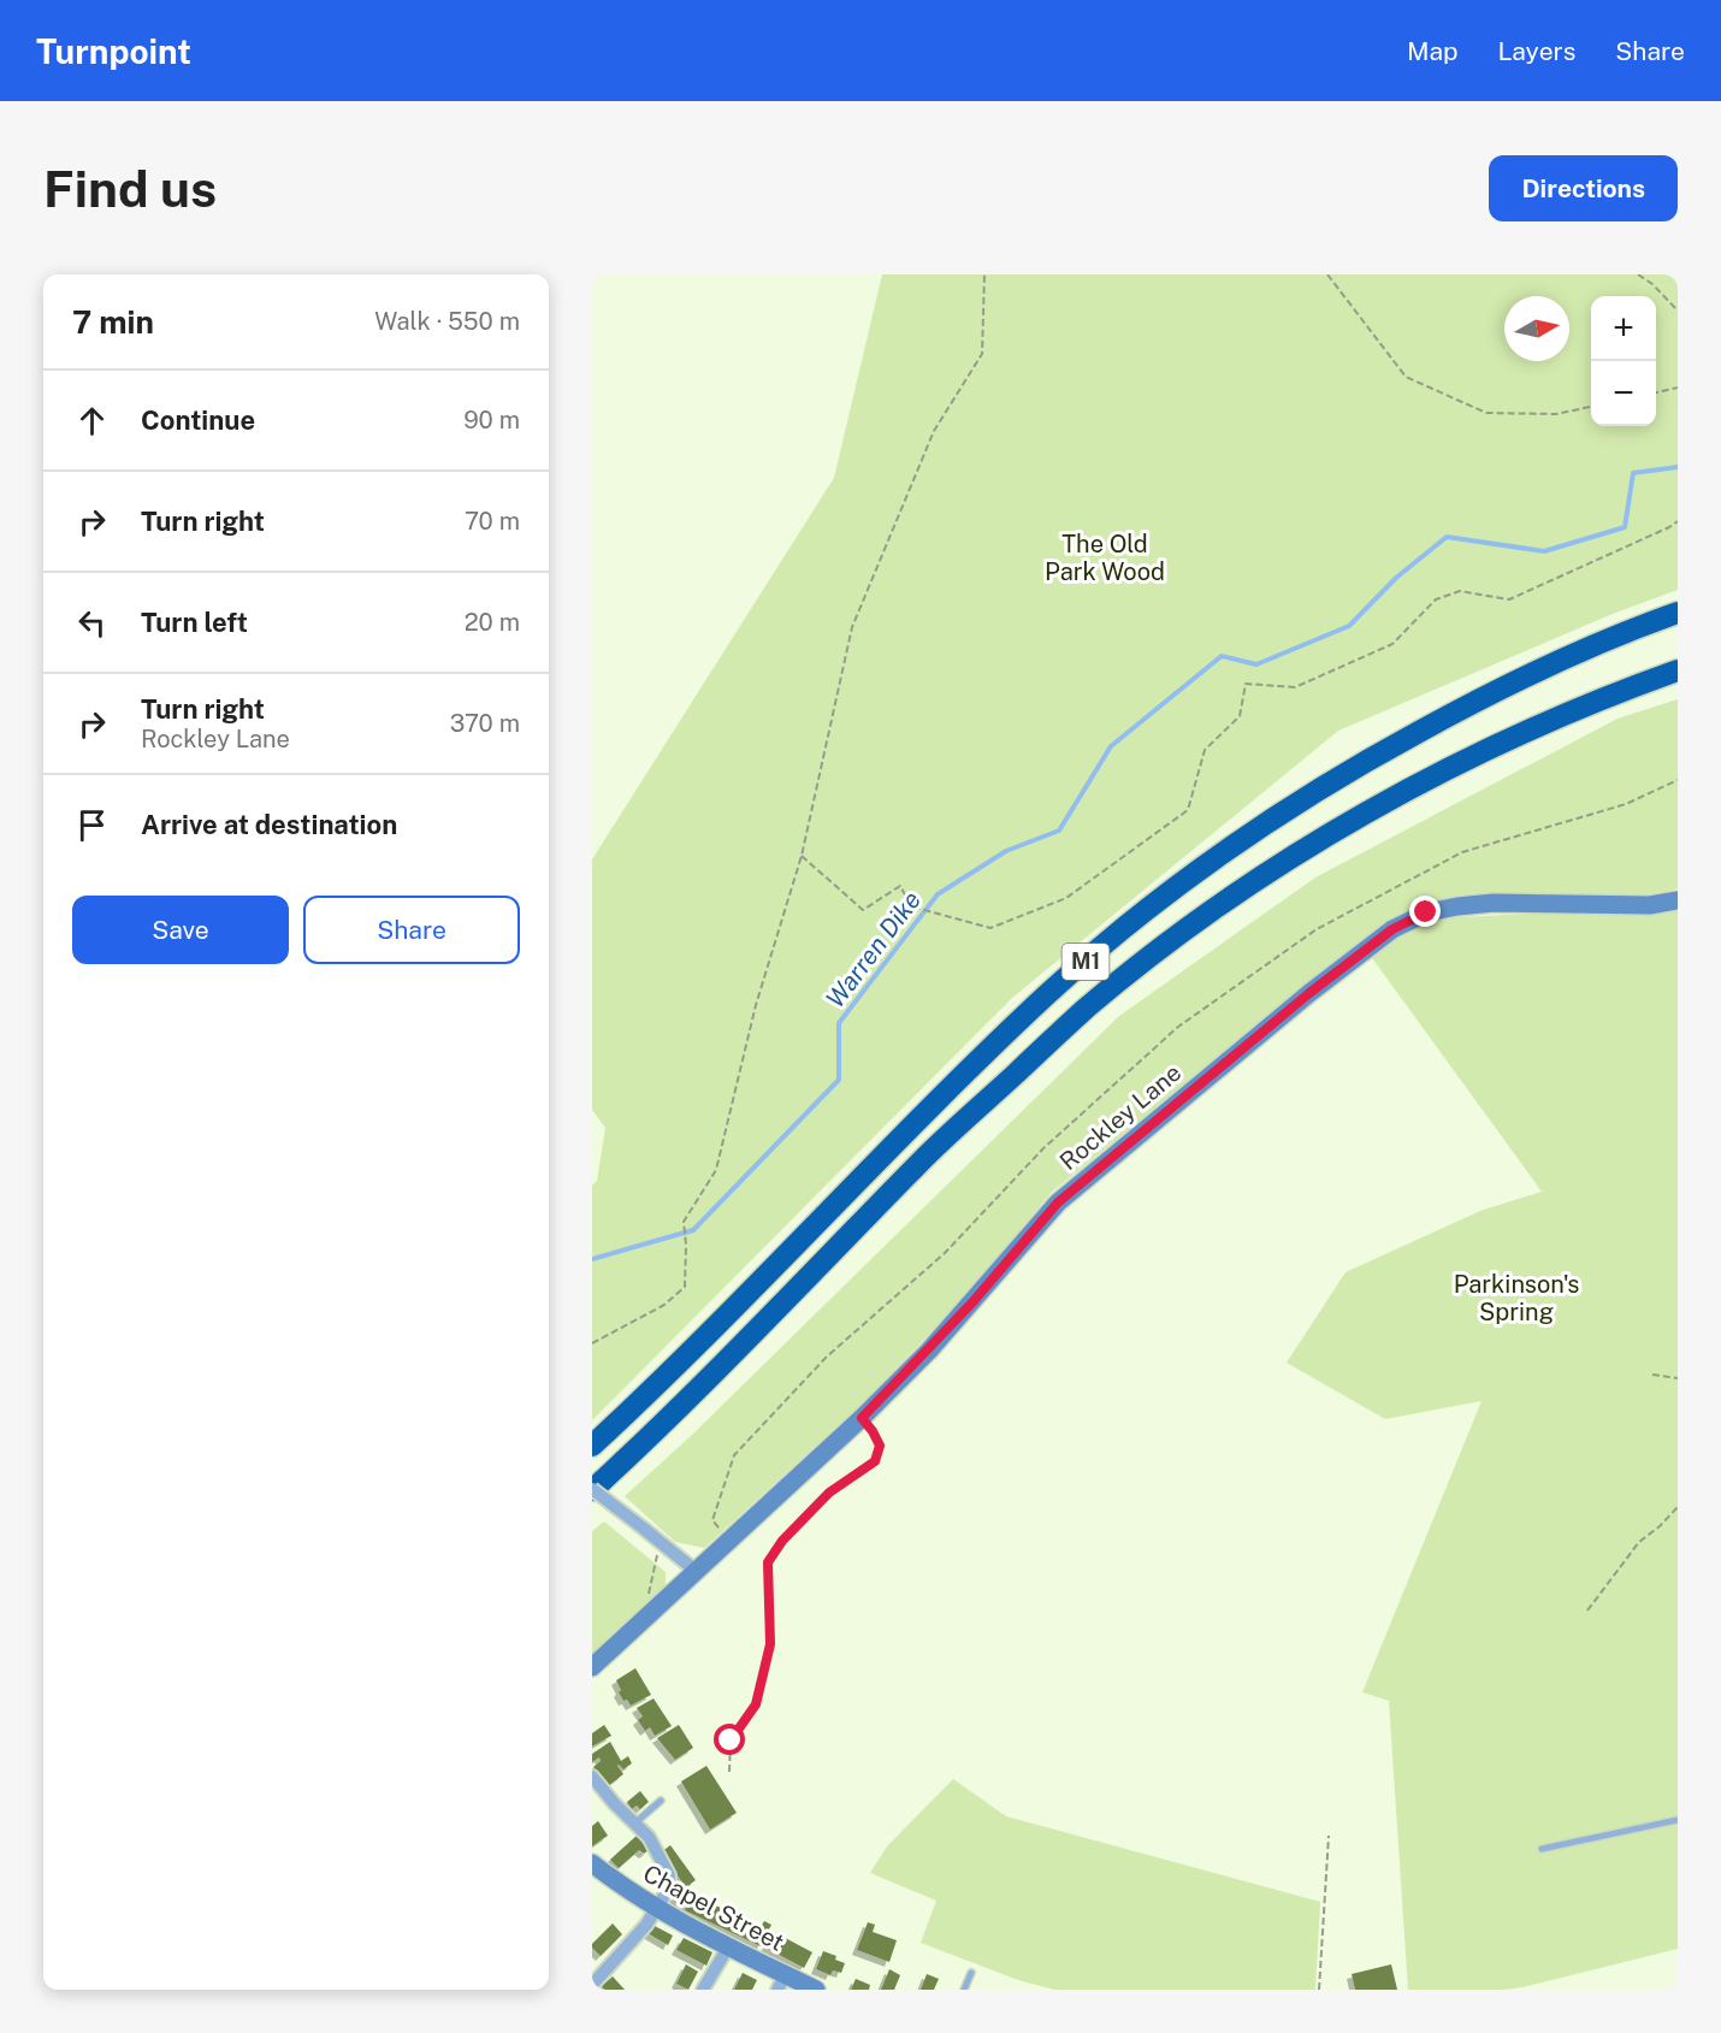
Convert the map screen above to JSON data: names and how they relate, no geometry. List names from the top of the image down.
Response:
{
  "streets": {
    "highway": ["M1"],
    "street": ["Rockley Lane", "Chapel Street"]
  },
  "water": ["Warren Dike"],
  "parks": ["The Old Park Wood", "Parkinson's Spring"],
  "north": "right",
  "page": {
    "header": "Turnpoint",
    "nav": ["Map", "Layers", "Share"],
    "buttons": [
      "Directions",
      ["Save", "Share"]
    ],
    "title": "Find us",
    "heading": ["7 min", "Walk · 550 m"],
    "map_buttons": ["+", "−"],
    "list": [
      ["Continue", "90 m"],
      ["Turn right", "70 m"],
      ["Turn left", "20 m"],
      ["Turn right", "Rockley Lane", "370 m"],
      "Arrive at destination"
    ]
  }
}
